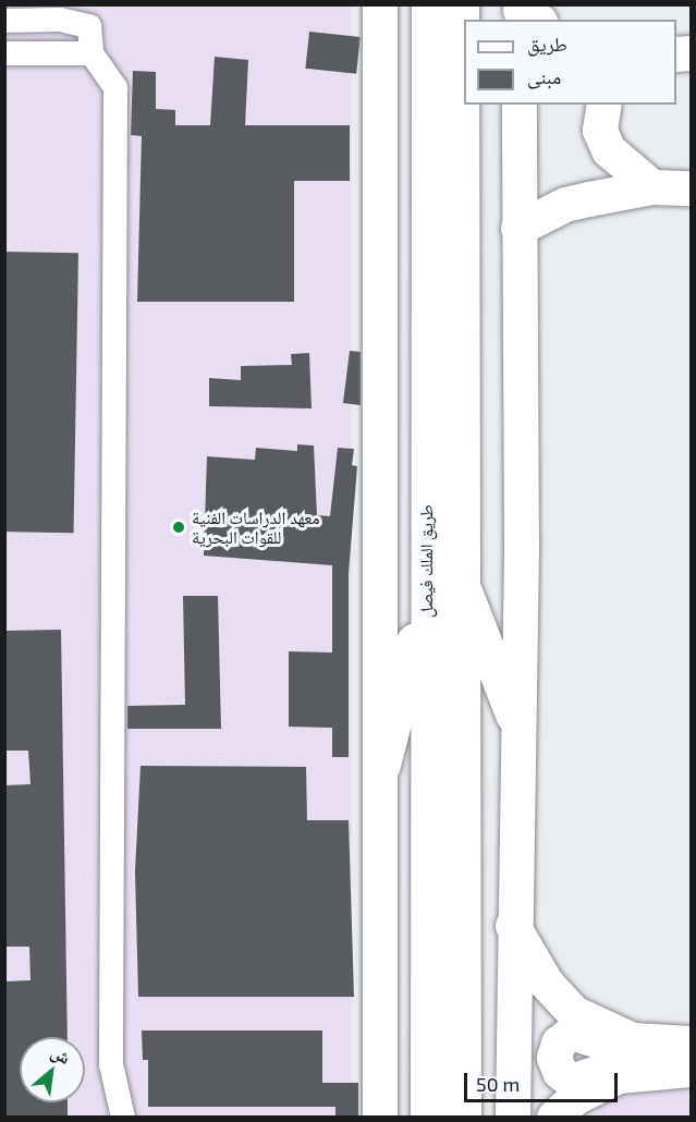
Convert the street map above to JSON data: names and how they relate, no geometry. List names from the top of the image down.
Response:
{
  "streets": {
    "highway": ["طريق الملك فيصل"]
  },
  "places": ["معهد الدراسات الفنية للقوات البحرية"],
  "legend": ["طريق", "مبنى"],
  "scale_bar": "50 m",
  "north": "top right"
}
